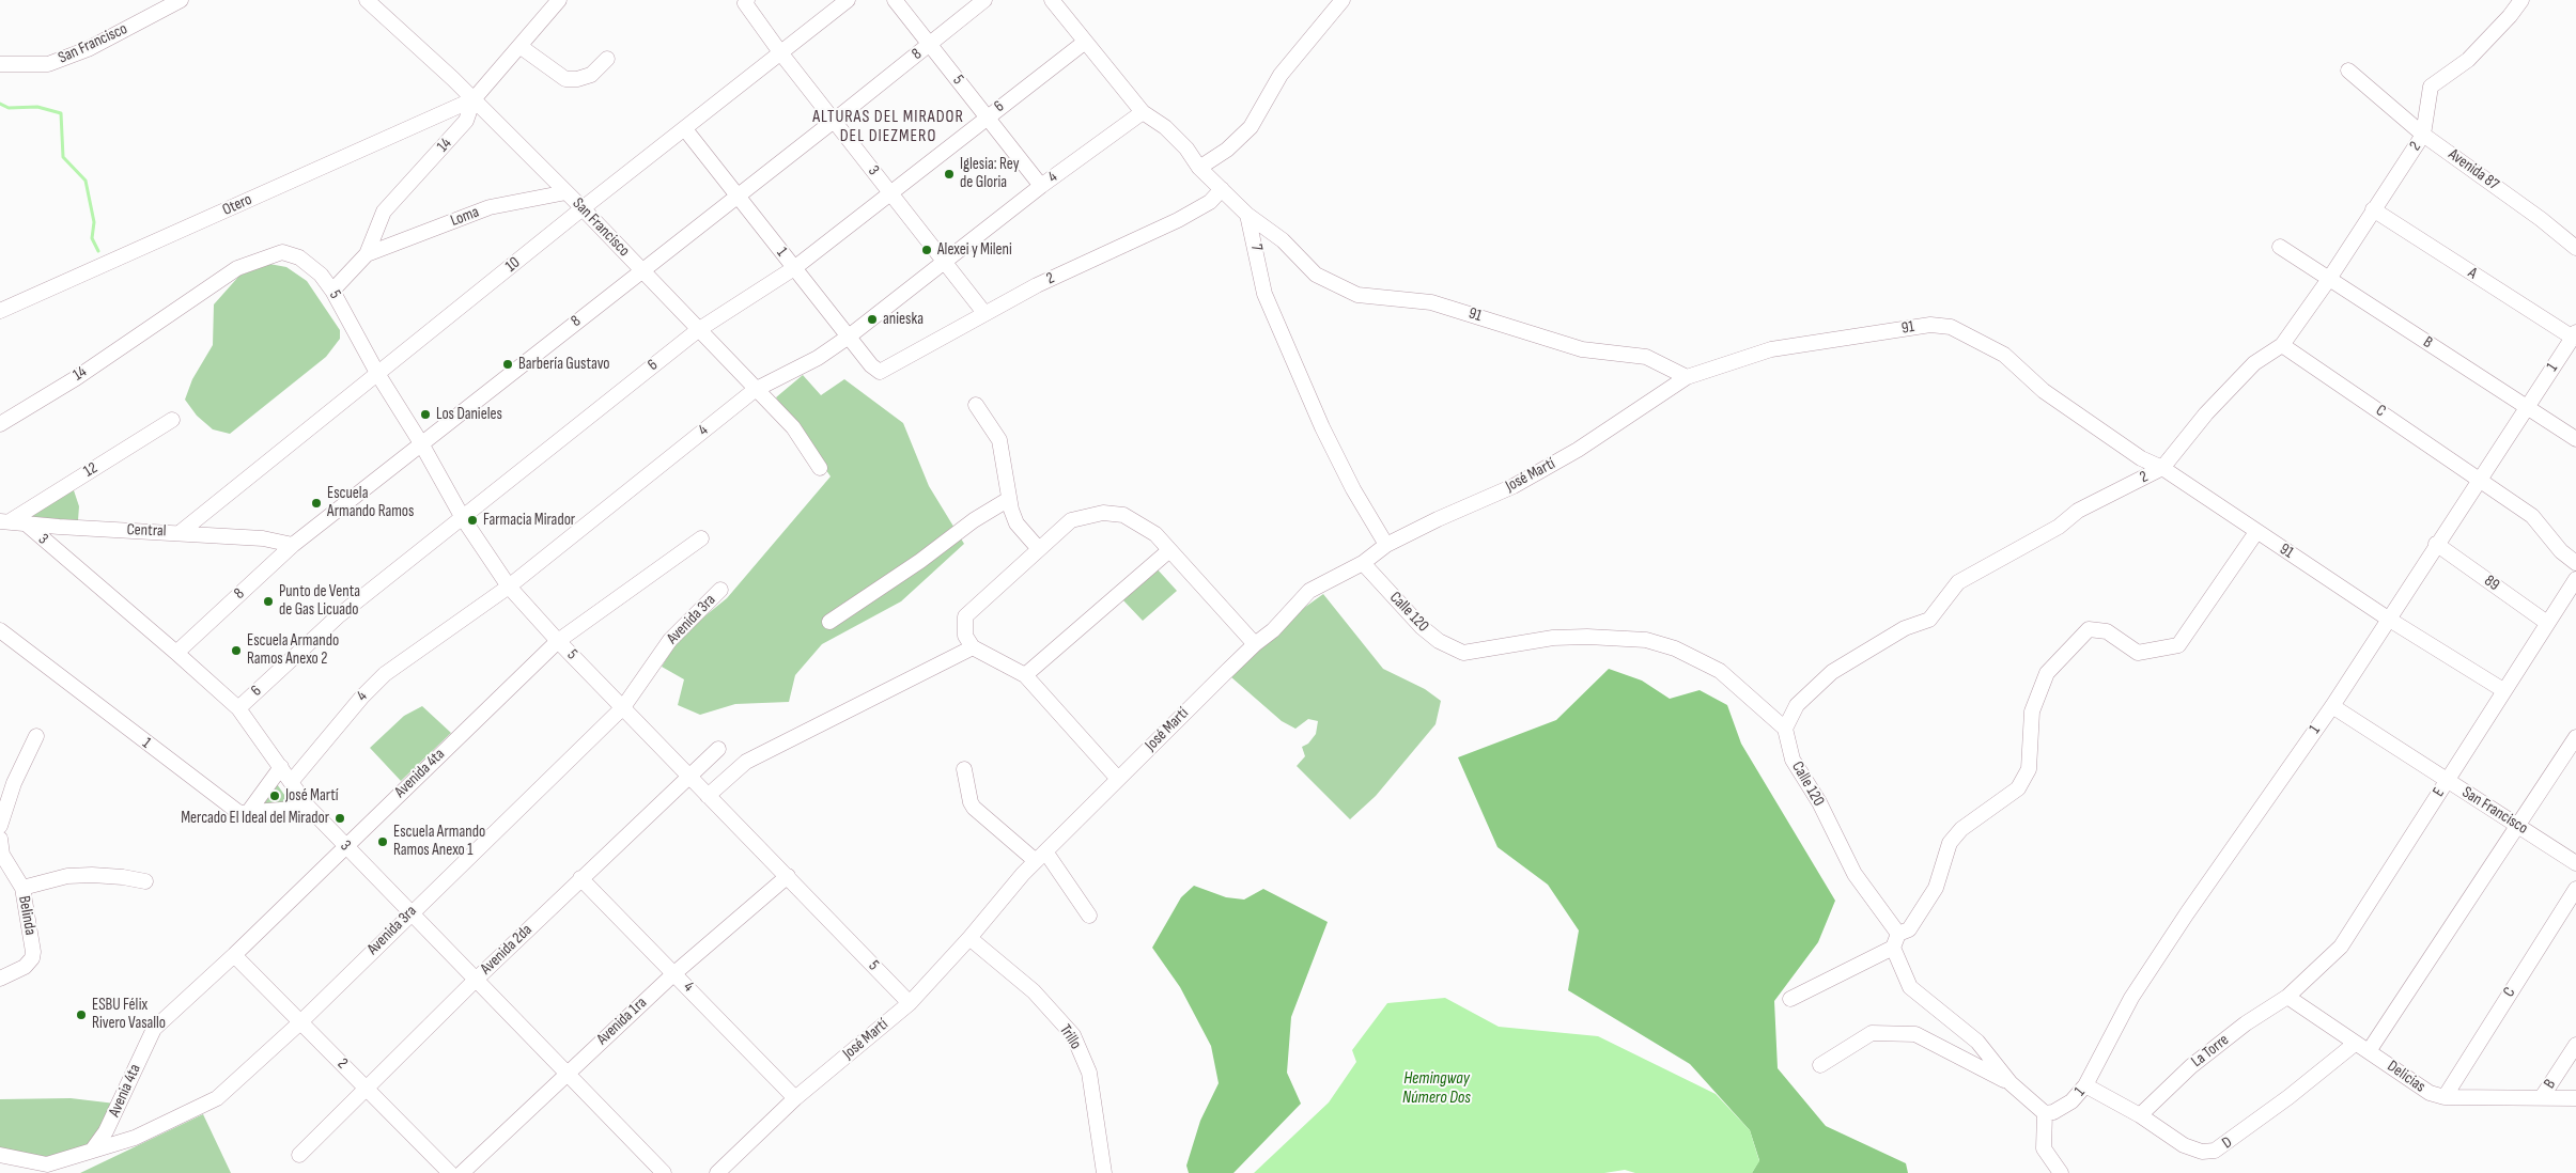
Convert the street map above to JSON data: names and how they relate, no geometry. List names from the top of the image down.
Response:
{
  "streets": {
    "street": [
      "San Francisco",
      "8",
      "5",
      "6",
      "14",
      "2",
      "Avenida 87",
      "3",
      "4",
      "Otero",
      "Loma",
      "7",
      "1",
      "10",
      "A",
      "91",
      "B",
      "C",
      "12",
      "José Martí",
      "Central",
      "89",
      "Calle 120",
      "Avenida 3ra",
      "Avenida 4ta",
      "E",
      "Belinda",
      "Avenida 2da",
      "Avenida 1ra",
      "Trillo",
      "La Torre",
      "Delicias",
      "Avenia 4ta",
      "D"
    ]
  },
  "crossings": [
    ["San Francisco", "8"],
    ["San Francisco", "6"],
    ["San Francisco", "14"],
    ["San Francisco", "4"],
    ["San Francisco", "Otero"],
    ["San Francisco", "Loma"],
    ["San Francisco", "1"],
    ["San Francisco", "10"],
    ["San Francisco", "E"],
    ["8", "5"],
    ["8", "3"],
    ["8", "1"],
    ["8", "Central"],
    ["5", "6"],
    ["5", "14"],
    ["5", "4"],
    ["5", "10"],
    ["5", "José Martí"],
    ["5", "Avenida 3ra"],
    ["5", "Avenida 4ta"],
    ["5", "Avenida 2da"],
    ["5", "Avenida 1ra"],
    ["6", "3"],
    ["6", "1"],
    ["14", "Otero"],
    ["14", "Loma"],
    ["2", "Avenida 87"],
    ["2", "3"],
    ["2", "1"],
    ["2", "A"],
    ["2", "91"],
    ["2", "B"],
    ["2", "C"],
    ["2", "Calle 120"],
    ["2", "Avenida 3ra"],
    ["2", "Avenida 4ta"],
    ["2", "Avenida 2da"],
    ["3", "4"],
    ["3", "10"],
    ["3", "Central"],
    ["3", "Avenida 3ra"],
    ["3", "Avenida 4ta"],
    ["3", "Avenida 2da"],
    ["3", "Avenida 1ra"],
    ["4", "1"],
    ["4", "José Martí"],
    ["4", "Avenida 2da"],
    ["4", "Avenida 1ra"],
    ["7", "91"],
    ["7", "José Martí"],
    ["1", "10"],
    ["1", "A"],
    ["1", "91"],
    ["1", "B"],
    ["1", "C"],
    ["1", "89"],
    ["1", "Calle 120"],
    ["1", "D"],
    ["10", "Central"],
    ["91", "José Martí"],
    ["91", "E"],
    ["B", "Delicias"],
    ["C", "Delicias"],
    ["12", "Central"],
    ["José Martí", "Calle 120"],
    ["José Martí", "Trillo"],
    ["89", "E"],
    ["Avenida 3ra", "Avenia 4ta"],
    ["Avenida 4ta", "Avenia 4ta"],
    ["E", "La Torre"],
    ["E", "Delicias"],
    ["La Torre", "Delicias"],
    ["La Torre", "D"],
    ["Delicias", "D"]
  ],
  "districts": ["ALTURAS DEL MIRADOR DEL DIEZMERO"],
  "water": ["Hemingway Número Dos"],
  "places": [
    "Iglesia: Rey de Gloria",
    "Alexei y Mileni",
    "anieska",
    "Barbería Gustavo",
    "Los Danieles",
    "Escuela Armando Ramos",
    "Farmacia Mirador",
    "Punto de Venta de Gas Licuado",
    "Escuela Armando Ramos Anexo 2",
    "José Martí",
    "Mercado El Ideal del Mirador",
    "Escuela Armando Ramos Anexo 1",
    "ESBU Félix Rivero Vasallo"
  ]
}
